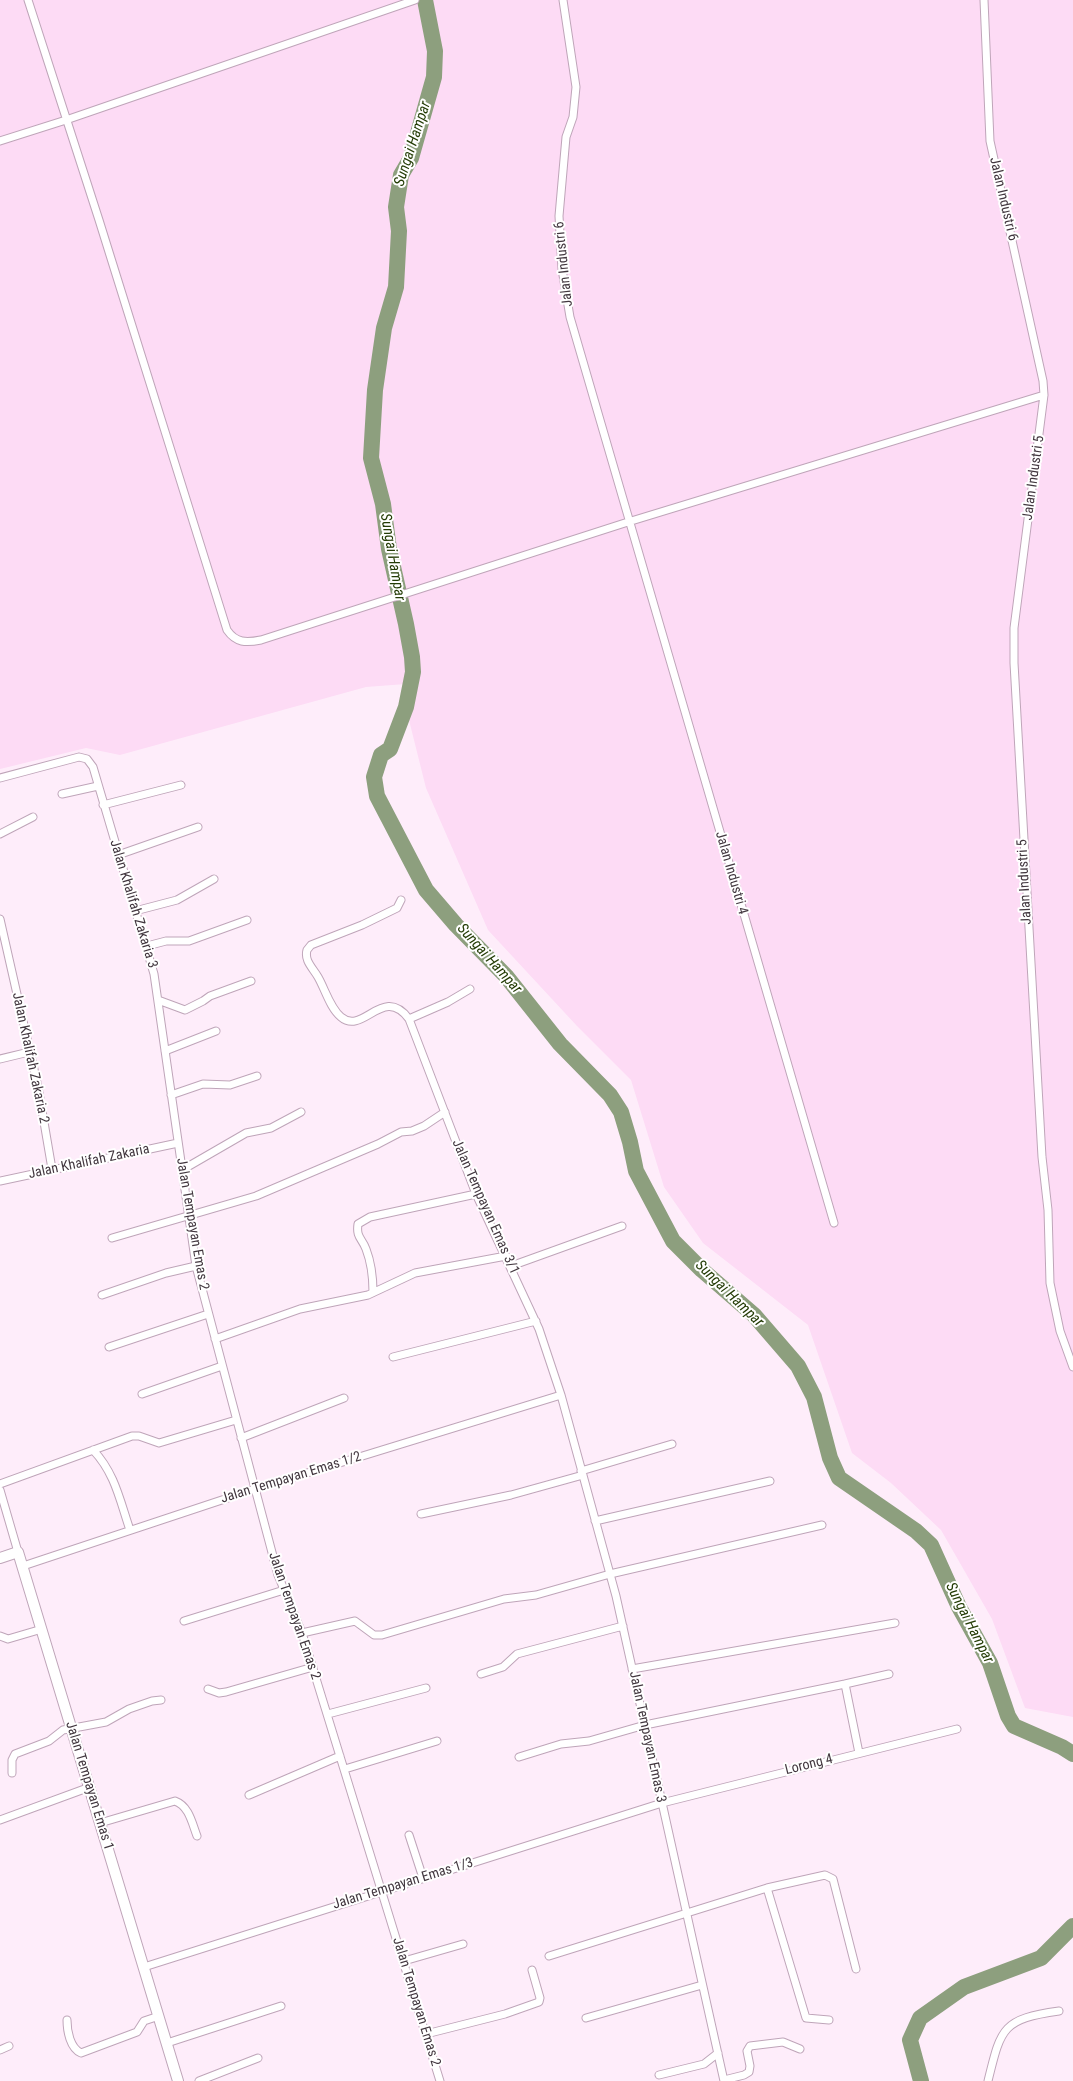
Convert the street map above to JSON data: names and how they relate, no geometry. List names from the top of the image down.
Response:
{
  "streets": {
    "street": [
      "Jalan Industri 6",
      "Jalan Industri 5",
      "Jalan Industri 4",
      "Jalan Khalifah Zakaria 3",
      "Jalan Khalifah Zakaria 2",
      "Jalan Khalifah Zakaria",
      "Jalan Tempayan Emas 3/1",
      "Jalan Tempayan Emas 2",
      "Jalan Tempayan Emas 1/2",
      "Jalan Tempayan Emas 3",
      "Lorong 4",
      "Jalan Tempayan Emas 1",
      "Jalan Tempayan Emas 1/3"
    ]
  },
  "crossings": [
    ["Jalan Industri 6", "Jalan Industri 5"],
    ["Jalan Industri 6", "Jalan Industri 4"],
    ["Jalan Khalifah Zakaria 3", "Jalan Khalifah Zakaria"],
    ["Jalan Khalifah Zakaria 3", "Jalan Tempayan Emas 2"],
    ["Jalan Khalifah Zakaria 2", "Jalan Khalifah Zakaria"],
    ["Jalan Khalifah Zakaria", "Jalan Tempayan Emas 2"],
    ["Jalan Tempayan Emas 3/1", "Jalan Tempayan Emas 1/2"],
    ["Jalan Tempayan Emas 3/1", "Jalan Tempayan Emas 3"],
    ["Jalan Tempayan Emas 2", "Jalan Tempayan Emas 1/2"],
    ["Jalan Tempayan Emas 2", "Jalan Tempayan Emas 1/3"],
    ["Jalan Tempayan Emas 1/2", "Jalan Tempayan Emas 3"],
    ["Jalan Tempayan Emas 1/2", "Jalan Tempayan Emas 1"],
    ["Jalan Tempayan Emas 3", "Lorong 4"],
    ["Jalan Tempayan Emas 3", "Jalan Tempayan Emas 1/3"],
    ["Lorong 4", "Jalan Tempayan Emas 1/3"],
    ["Jalan Tempayan Emas 1", "Jalan Tempayan Emas 1/3"]
  ],
  "water": ["Sungai Hampar"]
}
